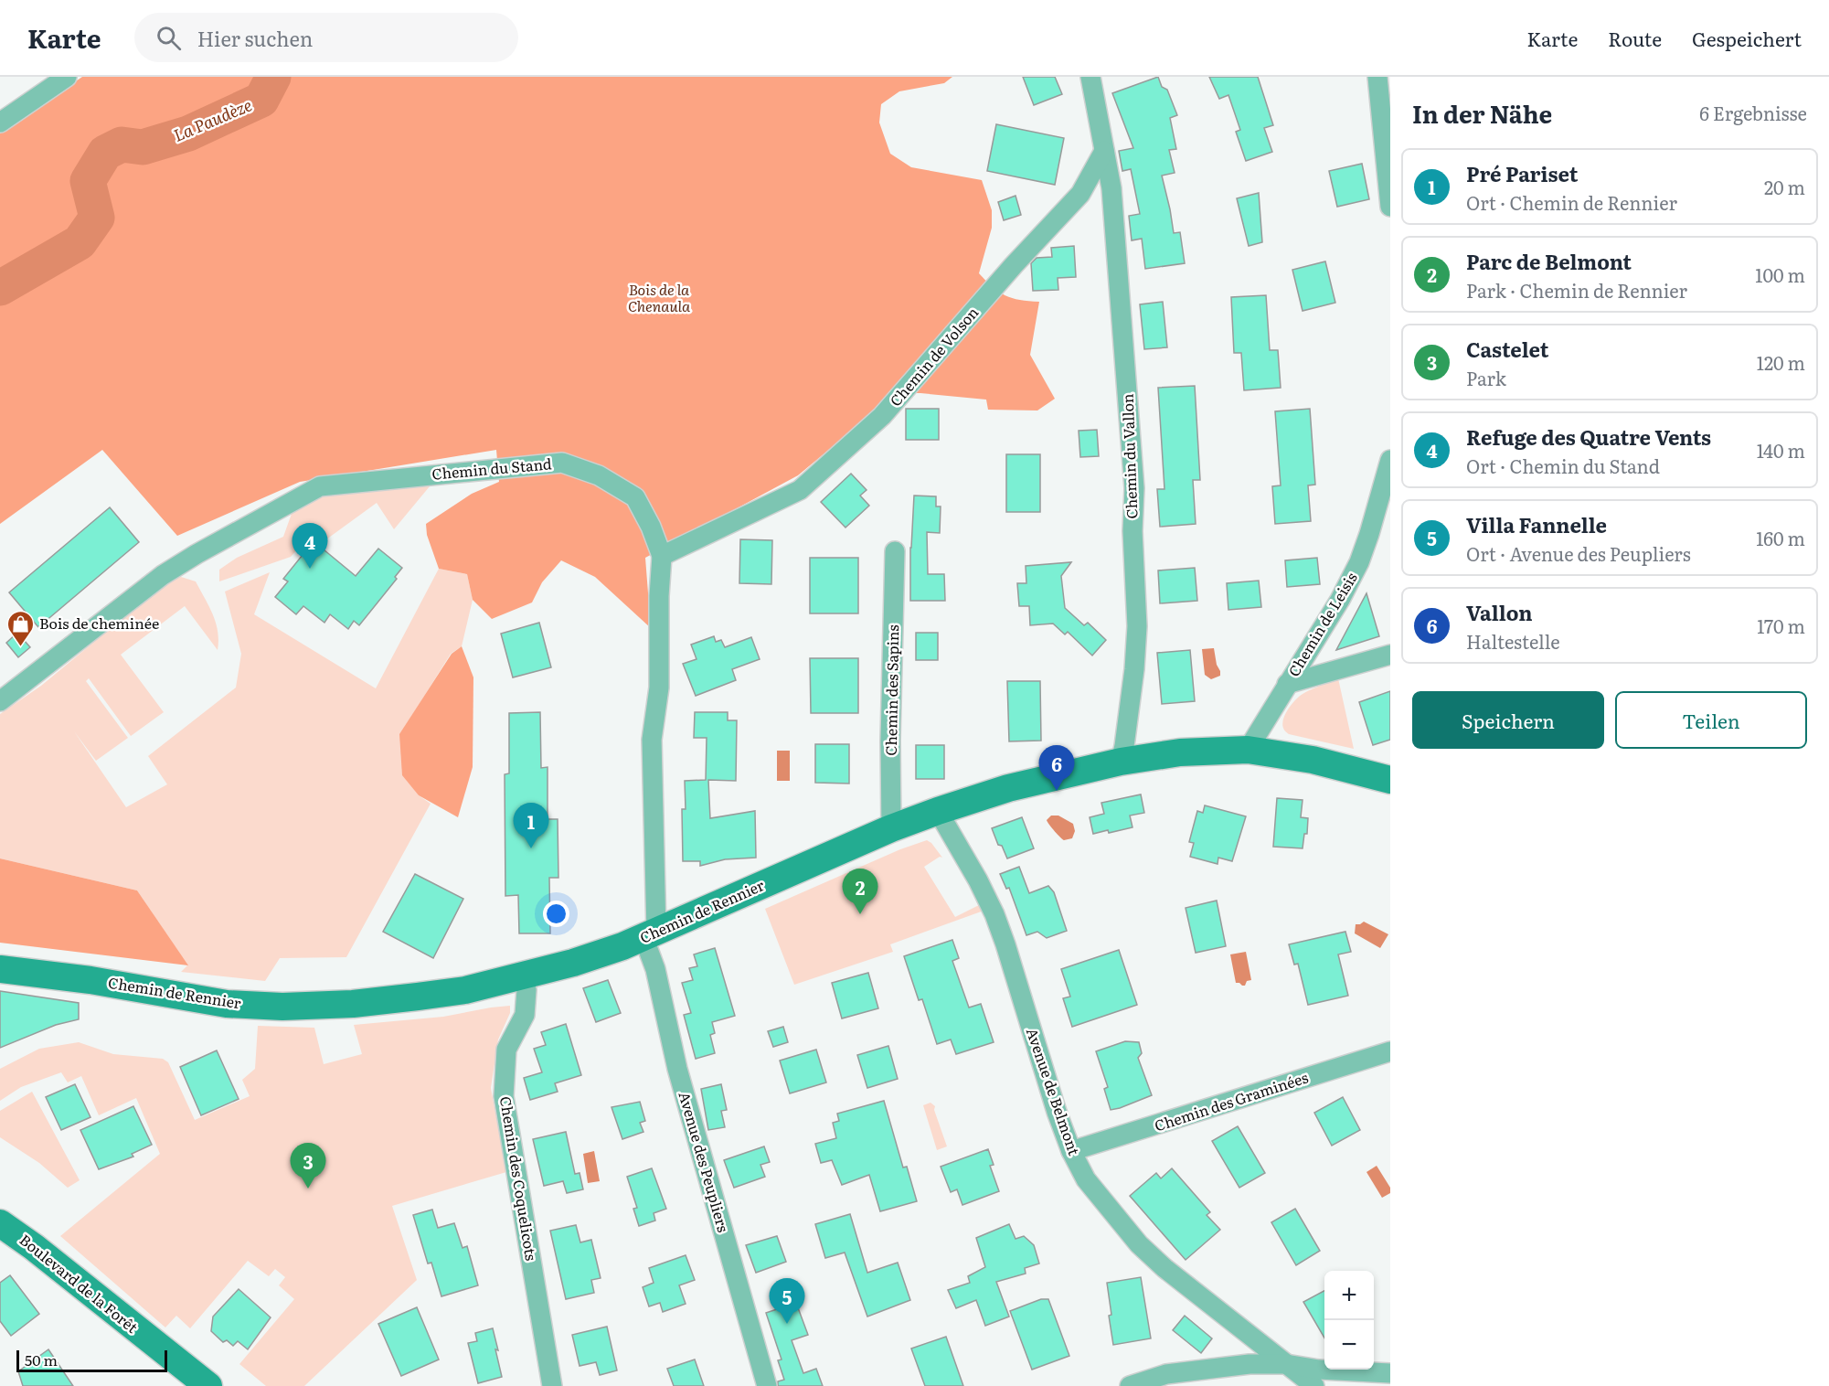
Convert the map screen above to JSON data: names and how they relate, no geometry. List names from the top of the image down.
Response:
{
  "streets": {
    "street": [
      "Chemin de Volson",
      "Chemin du Vallon",
      "Chemin du Stand",
      "Chemin de Leisis",
      "Chemin des Sapins",
      "Chemin de Rennier",
      "Avenue de Belmont",
      "Chemin des Graminées",
      "Avenue des Peupliers",
      "Chemin des Coquelicots",
      "Boulevard de la Forêt"
    ]
  },
  "crossings": [
    ["Chemin de Volson", "Chemin du Vallon"],
    ["Chemin de Volson", "Chemin du Stand"],
    ["Chemin du Vallon", "Chemin de Rennier"],
    ["Chemin du Stand", "Chemin de Rennier"],
    ["Chemin du Stand", "Avenue des Peupliers"],
    ["Chemin de Leisis", "Chemin de Rennier"],
    ["Chemin des Sapins", "Chemin de Rennier"],
    ["Chemin de Rennier", "Avenue de Belmont"],
    ["Chemin de Rennier", "Avenue des Peupliers"],
    ["Chemin de Rennier", "Chemin des Coquelicots"],
    ["Avenue de Belmont", "Chemin des Graminées"]
  ],
  "water": ["La Paudèze"],
  "parks": ["Bois de la Chenaula"],
  "places": {
    "shop": ["Bois de cheminée"]
  },
  "scale_bar": "50 m",
  "page": {
    "header": "Karte",
    "search": "Hier suchen",
    "nav": ["Karte", "Route", "Gespeichert"],
    "heading": ["In der Nähe", "6 Ergebnisse"],
    "list": [
      {
        "mark": "1",
        "name": "Pré Pariset",
        "note": "Ort · Chemin de Rennier",
        "value": "20 m"
      },
      {
        "mark": "2",
        "name": "Parc de Belmont",
        "note": "Park · Chemin de Rennier",
        "value": "100 m"
      },
      {
        "mark": "3",
        "name": "Castelet",
        "note": "Park",
        "value": "120 m"
      },
      {
        "mark": "4",
        "name": "Refuge des Quatre Vents",
        "note": "Ort · Chemin du Stand",
        "value": "140 m"
      },
      {
        "mark": "5",
        "name": "Villa Fannelle",
        "note": "Ort · Avenue des Peupliers",
        "value": "160 m"
      },
      {
        "mark": "6",
        "name": "Vallon",
        "note": "Haltestelle",
        "value": "170 m"
      }
    ],
    "pins": [
      "4",
      "6",
      "1",
      "2",
      "3",
      "5"
    ],
    "buttons": ["Speichern", "Teilen"],
    "map_buttons": ["+", "−"],
    "scale": "50 m"
  }
}
